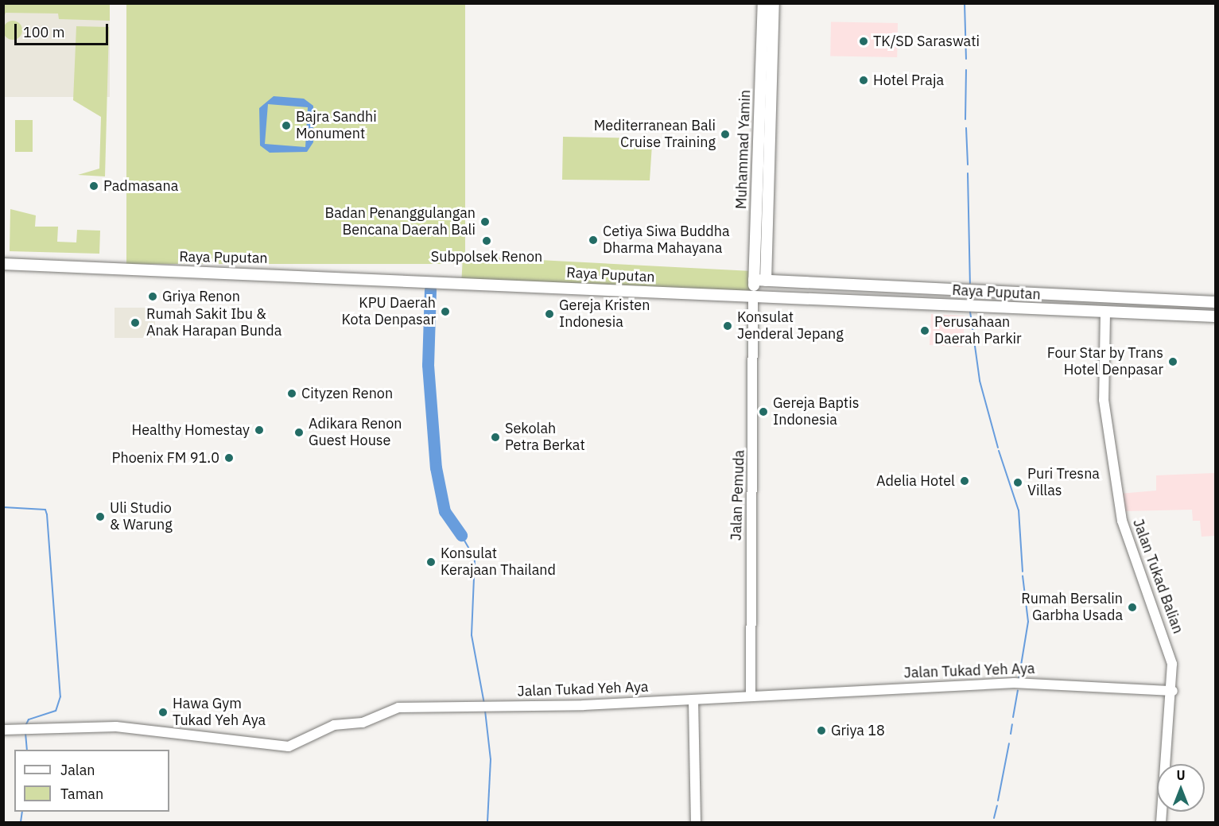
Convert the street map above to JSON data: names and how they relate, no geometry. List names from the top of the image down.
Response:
{
  "streets": {
    "main road": ["Muhammad Yamin", "Raya Puputan"],
    "street": ["Jalan Pemuda", "Jalan Tukad Balian", "Jalan Tukad Yeh Aya"]
  },
  "crossings": [
    ["Muhammad Yamin", "Raya Puputan"],
    ["Muhammad Yamin", "Jalan Pemuda"],
    ["Raya Puputan", "Jalan Pemuda"],
    ["Raya Puputan", "Jalan Tukad Balian"],
    ["Jalan Pemuda", "Jalan Tukad Yeh Aya"],
    ["Jalan Tukad Balian", "Jalan Tukad Yeh Aya"]
  ],
  "places": [
    "TK/SD Saraswati",
    "Hotel Praja",
    "Bajra Sandhi Monument",
    "Mediterranean Bali Cruise Training",
    "Padmasana",
    "Badan Penanggulangan Bencana Daerah Bali",
    "Cetiya Siwa Buddha Dharma Mahayana",
    "Subpolsek Renon",
    "Griya Renon",
    "KPU Daerah Kota Denpasar",
    "Gereja Kristen Indonesia",
    "Rumah Sakit Ibu & Anak Harapan Bunda",
    "Konsulat Jenderal Jepang",
    "Perusahaan Daerah Parkir",
    "Four Star by Trans Hotel Denpasar",
    "Cityzen Renon",
    "Gereja Baptis Indonesia",
    "Healthy Homestay",
    "Adikara Renon Guest House",
    "Sekolah Petra Berkat",
    "Phoenix FM 91.0",
    "Adelia Hotel",
    "Puri Tresna Villas",
    "Uli Studio & Warung",
    "Konsulat Kerajaan Thailand",
    "Rumah Bersalin Garbha Usada",
    "Hawa Gym Tukad Yeh Aya",
    "Griya 18"
  ],
  "legend": ["Jalan", "Taman"],
  "scale_bar": "100 m",
  "north": "top"
}
